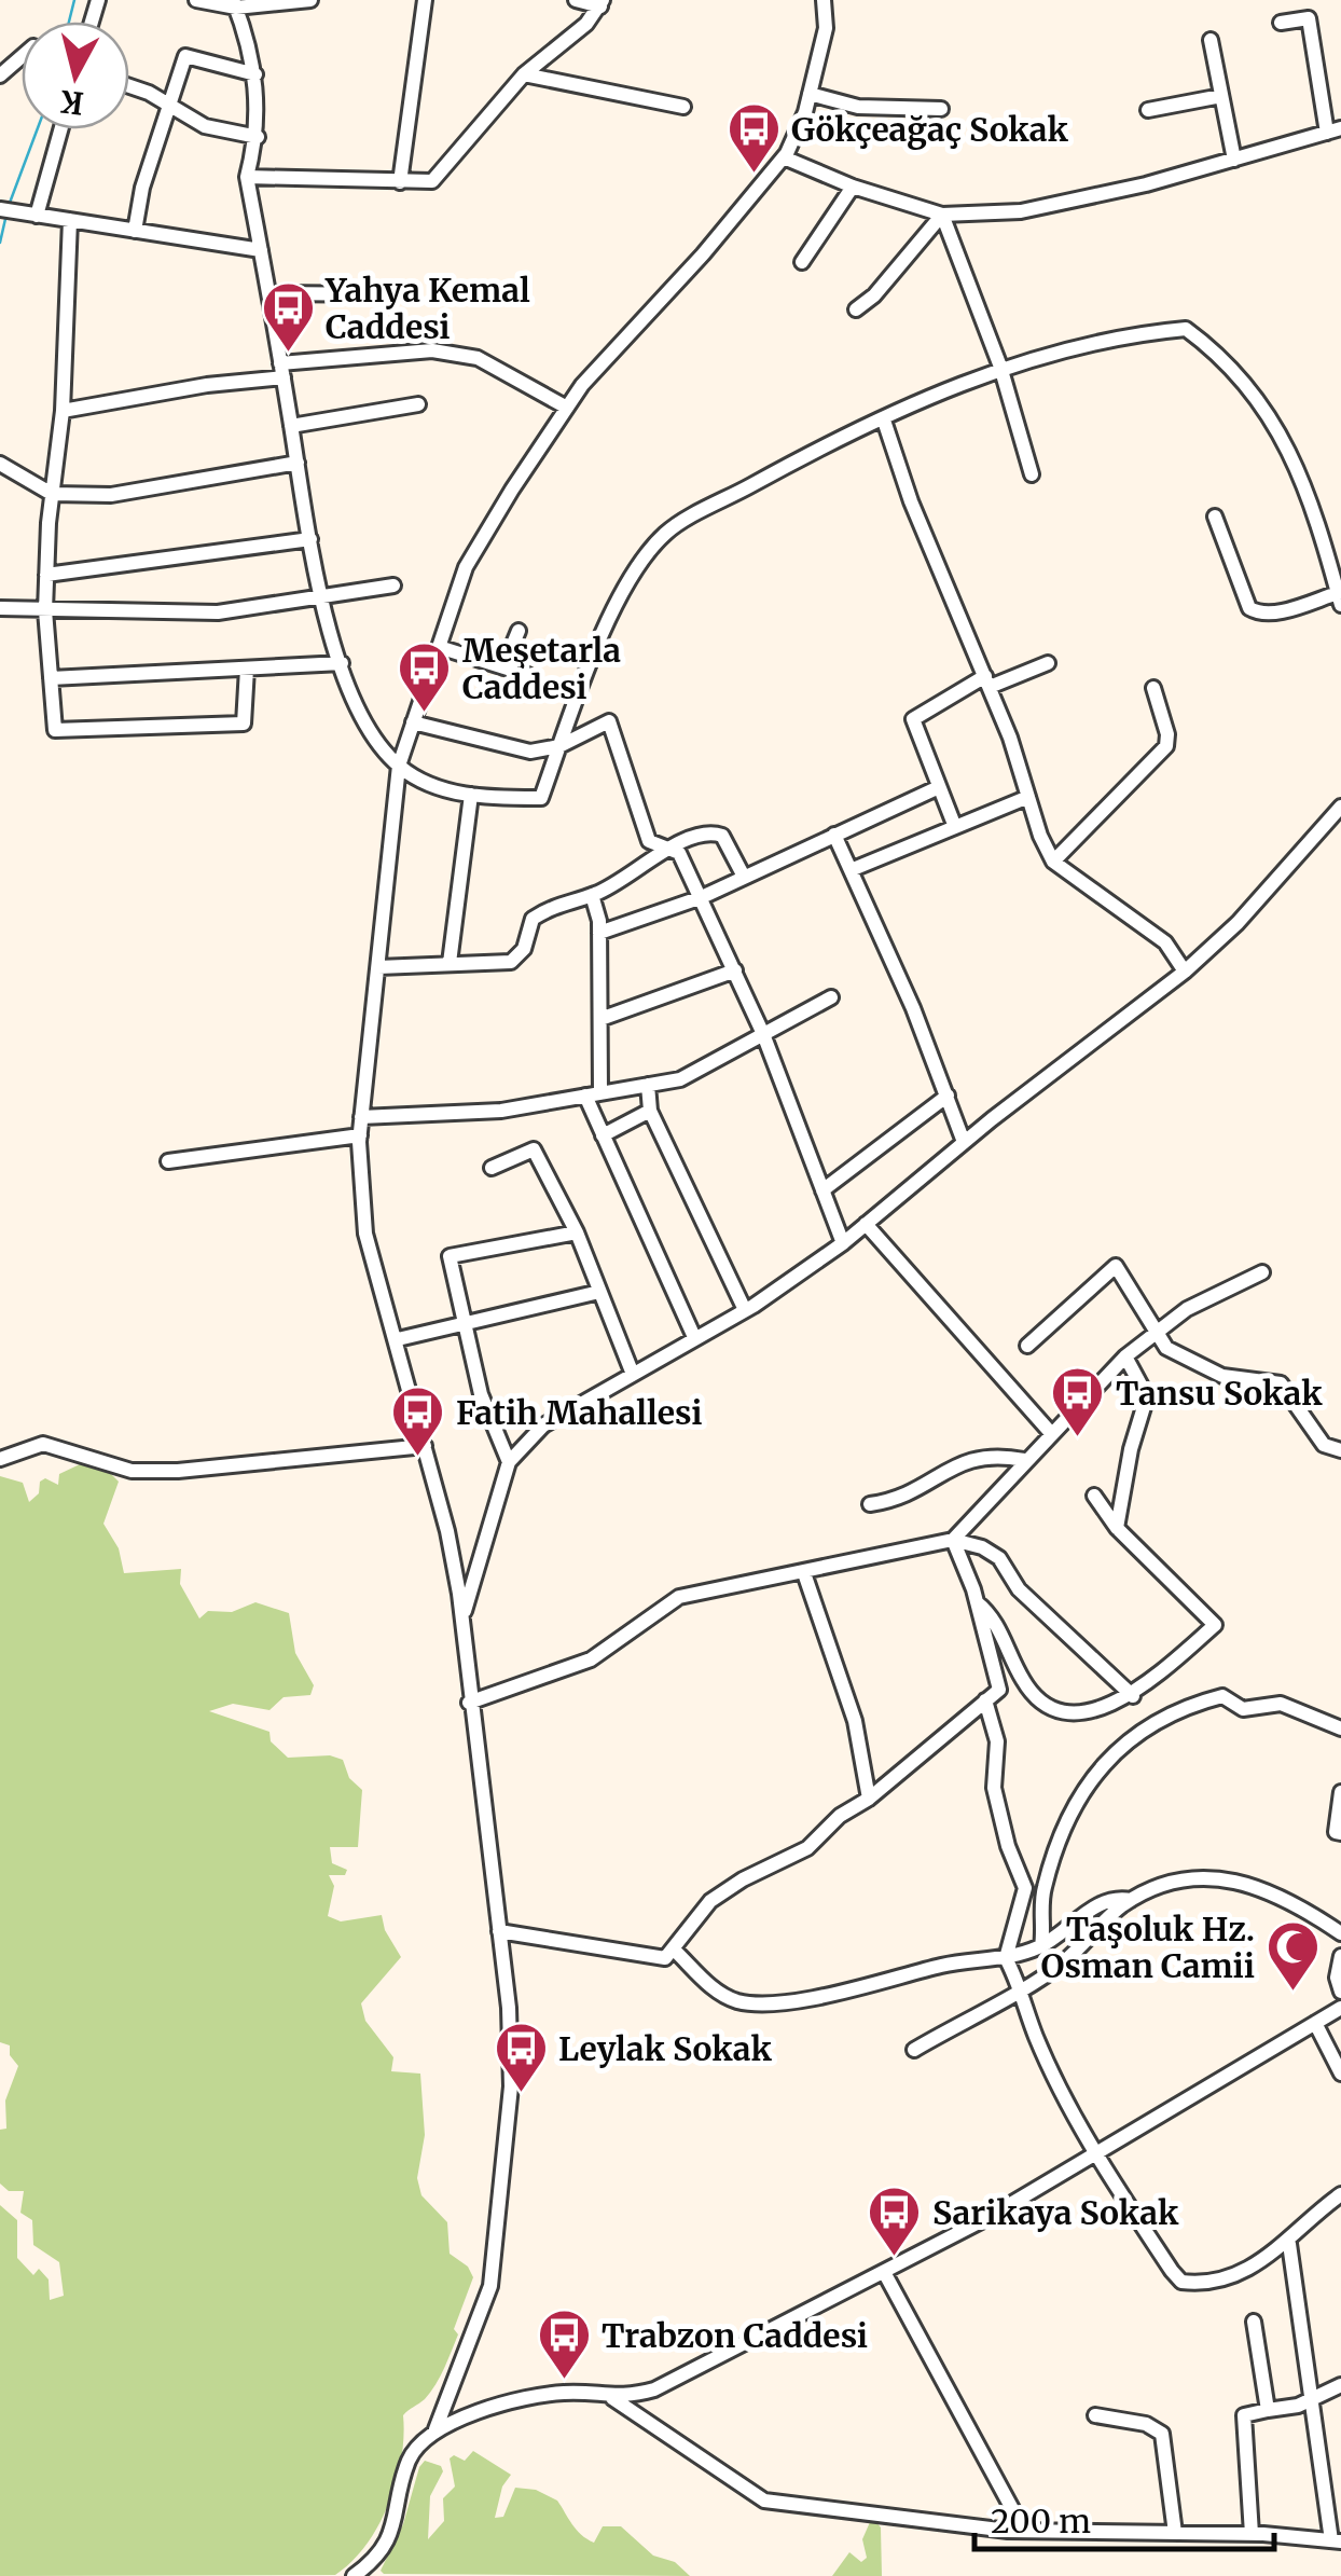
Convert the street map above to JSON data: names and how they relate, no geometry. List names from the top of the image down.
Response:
{
  "places": {
    "bus stop": [
      "Gökçeağaç Sokak",
      "Yahya Kemal Caddesi",
      "Meşetarla Caddesi",
      "Tansu Sokak",
      "Fatih Mahallesi",
      "Leylak Sokak",
      "Sarikaya Sokak",
      "Trabzon Caddesi"
    ],
    "mosque": ["Taşoluk Hz. Osman Camii"]
  },
  "scale_bar": "200 m",
  "north": "bottom"
}
